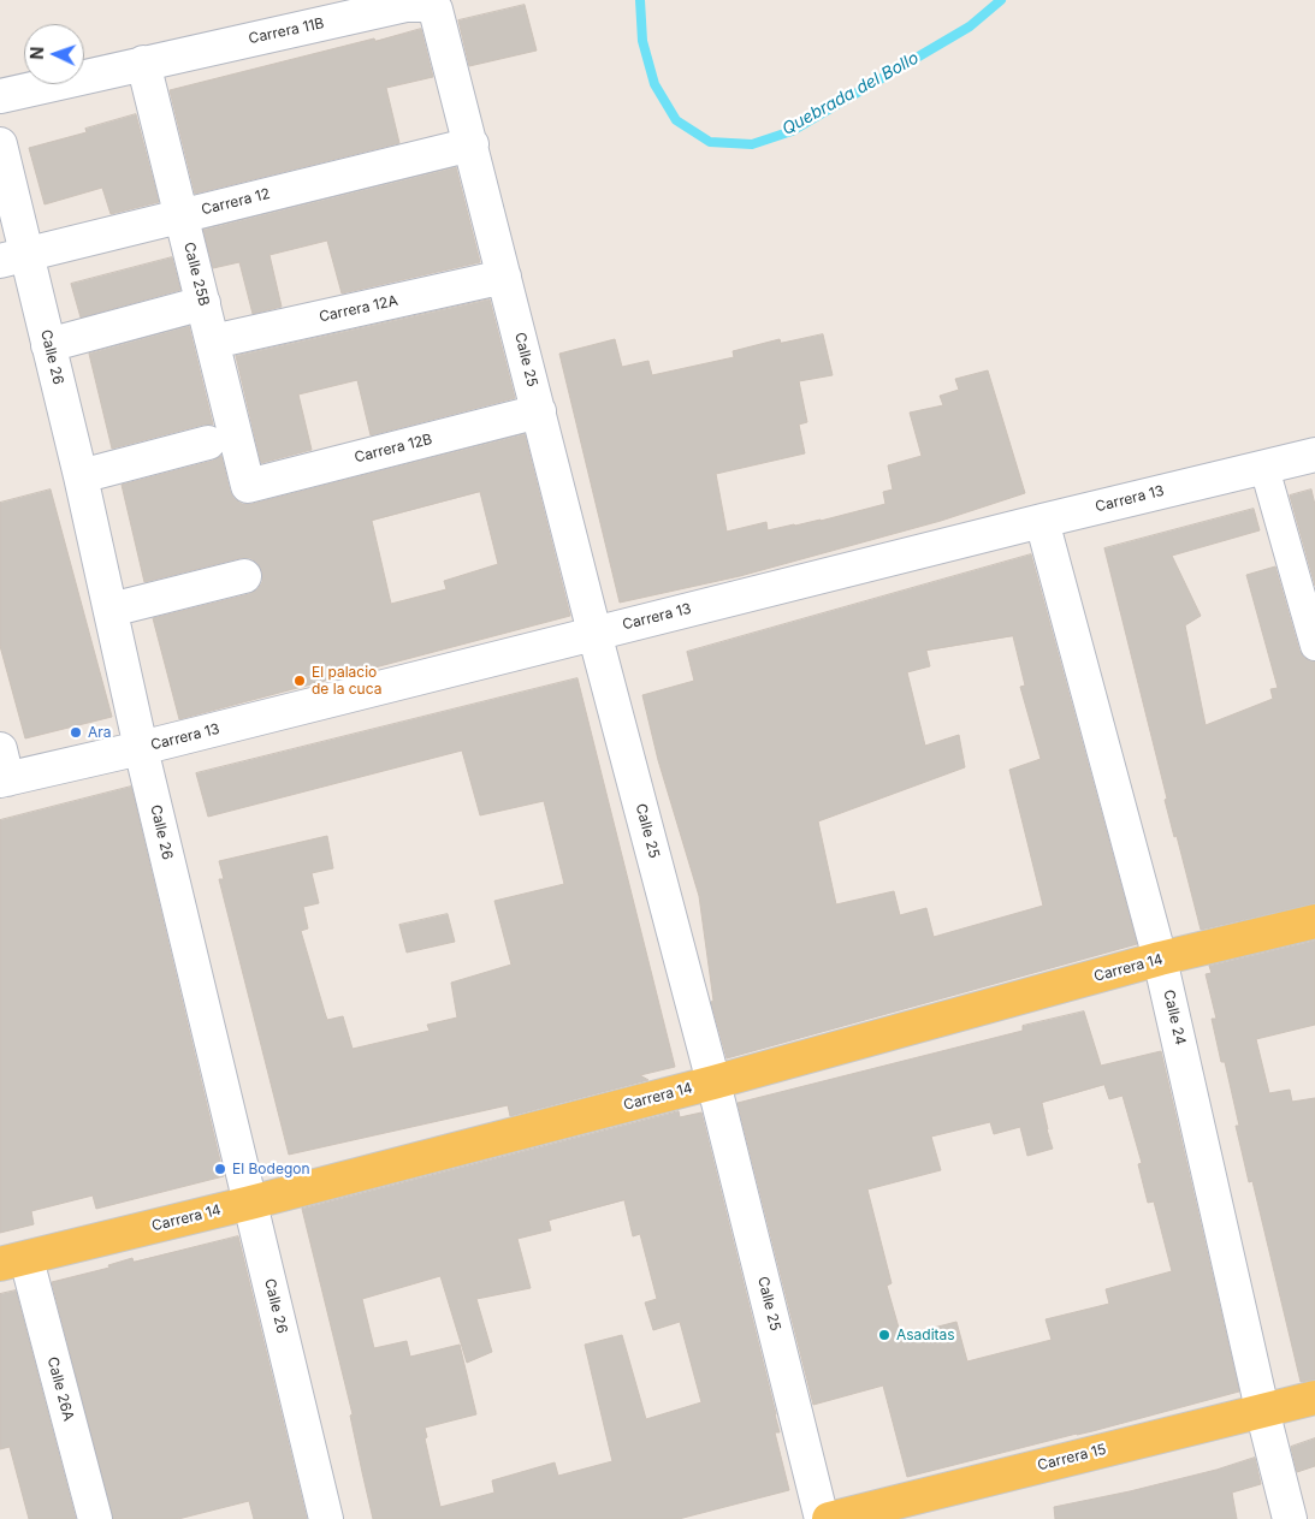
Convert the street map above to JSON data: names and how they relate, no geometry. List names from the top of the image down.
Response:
{
  "streets": {
    "main road": ["Carrera 14", "Carrera 15"],
    "street": [
      "Carrera 11B",
      "Carrera 12",
      "Calle 25B",
      "Carrera 12A",
      "Calle 26",
      "Calle 25",
      "Carrera 12B",
      "Carrera 13",
      "Calle 24",
      "Calle 26A"
    ]
  },
  "crossings": [
    ["Carrera 11B", "Carrera 12"],
    ["Carrera 11B", "Calle 25B"],
    ["Carrera 11B", "Calle 25"],
    ["Carrera 12", "Calle 25B"],
    ["Carrera 12", "Calle 26"],
    ["Carrera 12", "Calle 25"],
    ["Calle 25B", "Carrera 12A"],
    ["Calle 25B", "Carrera 12B"],
    ["Carrera 12A", "Calle 25"],
    ["Calle 26", "Carrera 13"],
    ["Calle 26", "Carrera 14"],
    ["Calle 25", "Carrera 12B"],
    ["Calle 25", "Carrera 13"],
    ["Calle 25", "Carrera 14"],
    ["Carrera 13", "Calle 24"],
    ["Carrera 14", "Calle 24"],
    ["Carrera 14", "Calle 26A"],
    ["Calle 24", "Carrera 15"]
  ],
  "water": ["Quebrada del Bollo"],
  "places": [
    "El palacio de la cuca",
    "Ara",
    "El Bodegon",
    "Asaditas"
  ],
  "north": "left"
}
